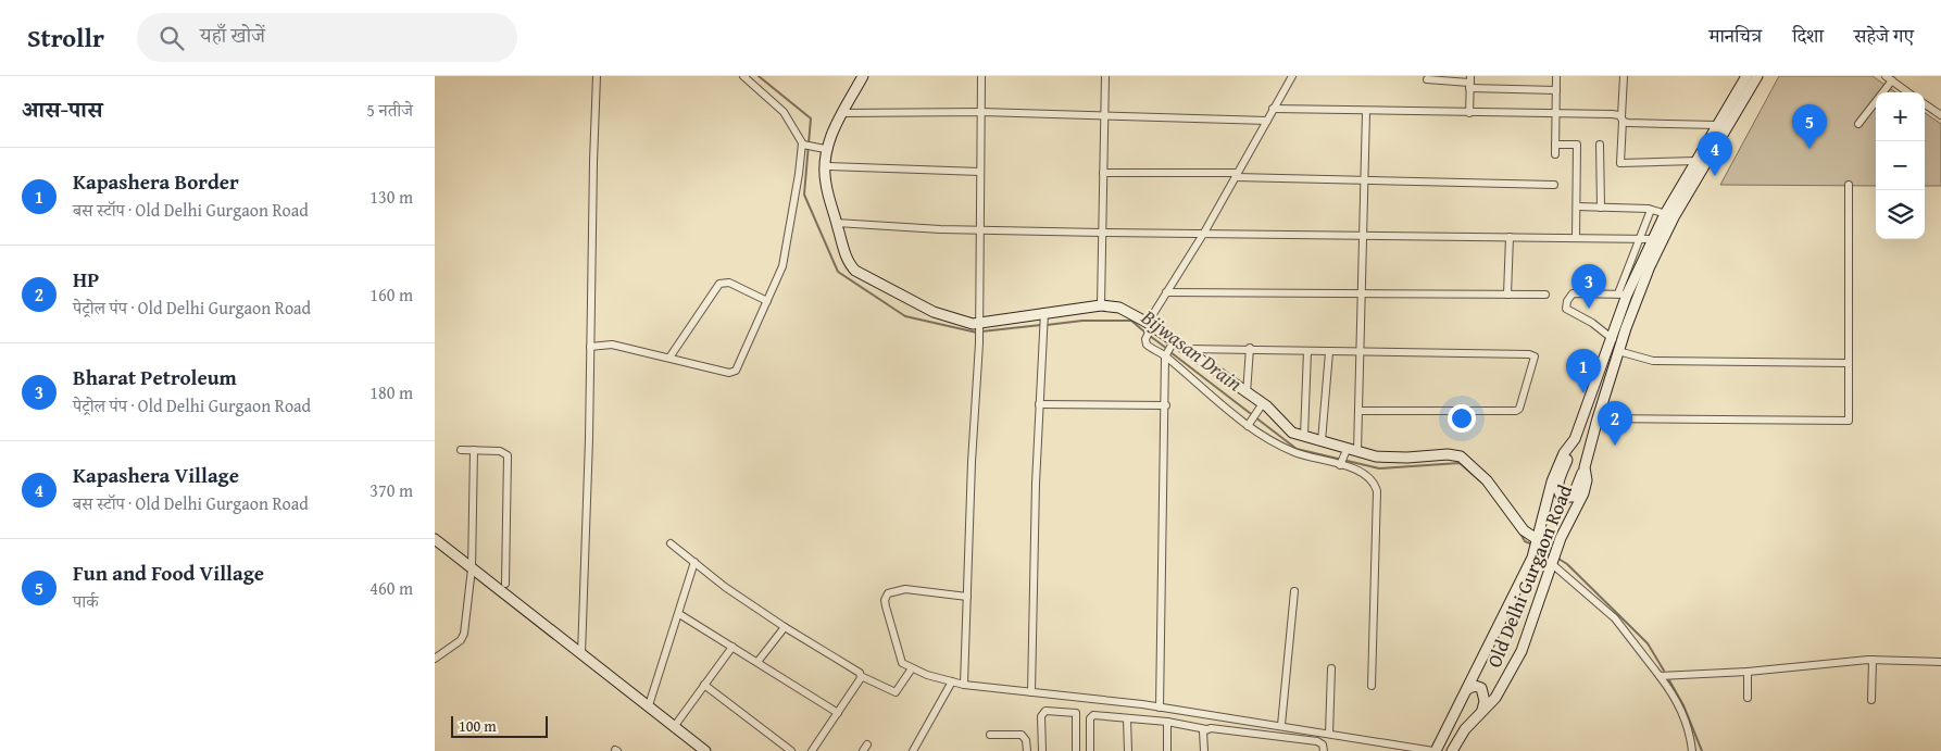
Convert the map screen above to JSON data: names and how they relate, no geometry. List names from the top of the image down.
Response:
{
  "streets": {
    "main road": ["Old Delhi Gurgaon Road"]
  },
  "water": ["Bijwasan Drain"],
  "scale_bar": "100 m",
  "page": {
    "header": "Strollr",
    "search": "यहाँ खोजें",
    "nav": ["मानचित्र", "दिशा", "सहेजे गए"],
    "heading": ["आस-पास", "5 नतीजे"],
    "map_buttons": ["+", "−"],
    "pins": [
      "5",
      "4",
      "3",
      "1",
      "2"
    ],
    "list": [
      {
        "mark": "1",
        "name": "Kapashera Border",
        "note": "बस स्टॉप · Old Delhi Gurgaon Road",
        "value": "130 m"
      },
      {
        "mark": "2",
        "name": "HP",
        "note": "पेट्रोल पंप · Old Delhi Gurgaon Road",
        "value": "160 m"
      },
      {
        "mark": "3",
        "name": "Bharat Petroleum",
        "note": "पेट्रोल पंप · Old Delhi Gurgaon Road",
        "value": "180 m"
      },
      {
        "mark": "4",
        "name": "Kapashera Village",
        "note": "बस स्टॉप · Old Delhi Gurgaon Road",
        "value": "370 m"
      },
      {
        "mark": "5",
        "name": "Fun and Food Village",
        "note": "पार्क",
        "value": "460 m"
      }
    ],
    "scale": "100 m"
  }
}
